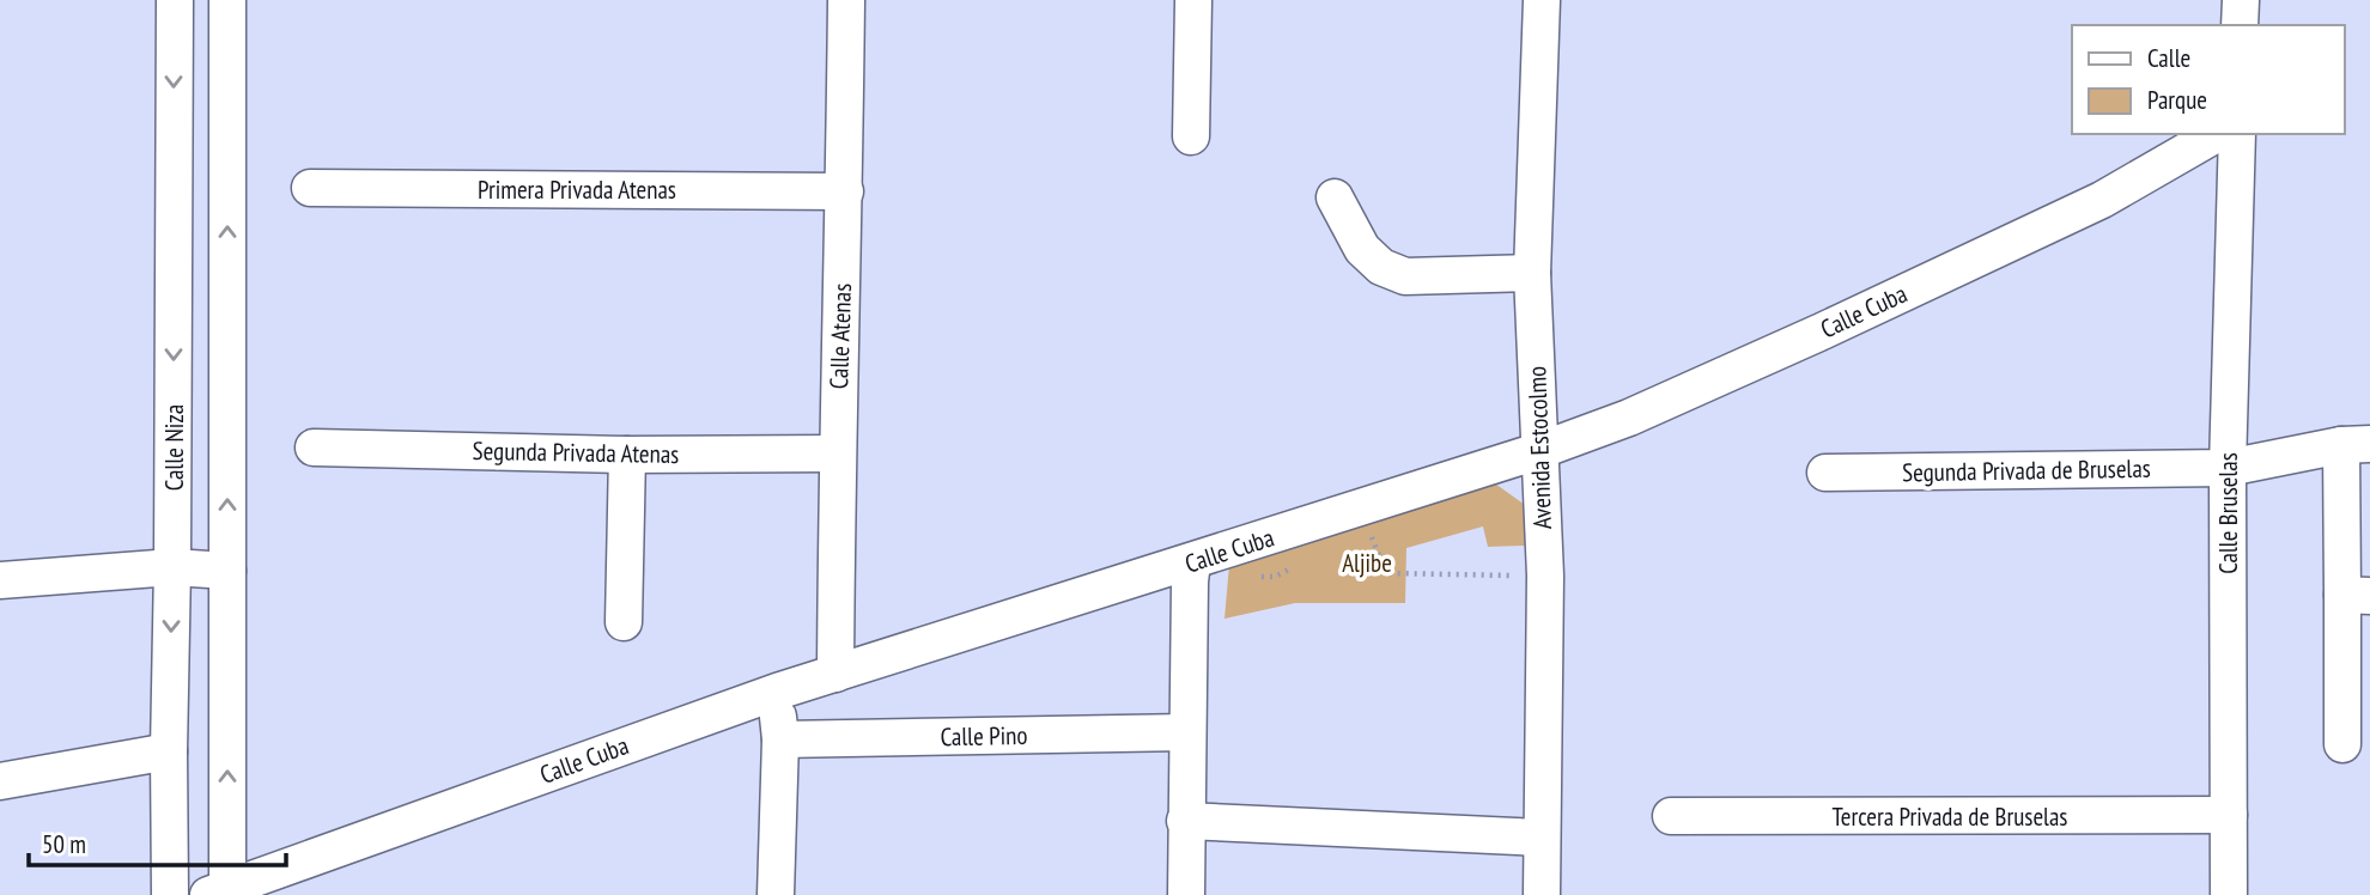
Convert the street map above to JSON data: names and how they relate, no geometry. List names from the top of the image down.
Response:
{
  "streets": {
    "street": [
      "Primera Privada Atenas",
      "Calle Cuba",
      "Calle Atenas",
      "Calle Niza",
      "Avenida Estocolmo",
      "Segunda Privada Atenas",
      "Segunda Privada de Bruselas",
      "Calle Bruselas",
      "Calle Pino",
      "Tercera Privada de Bruselas"
    ]
  },
  "crossings": [
    ["Primera Privada Atenas", "Calle Atenas"],
    ["Calle Cuba", "Calle Atenas"],
    ["Calle Cuba", "Avenida Estocolmo"],
    ["Calle Atenas", "Segunda Privada Atenas"],
    ["Segunda Privada de Bruselas", "Calle Bruselas"],
    ["Calle Bruselas", "Tercera Privada de Bruselas"]
  ],
  "parks": ["Aljibe"],
  "legend": ["Calle", "Parque"],
  "scale_bar": "50 m"
}
